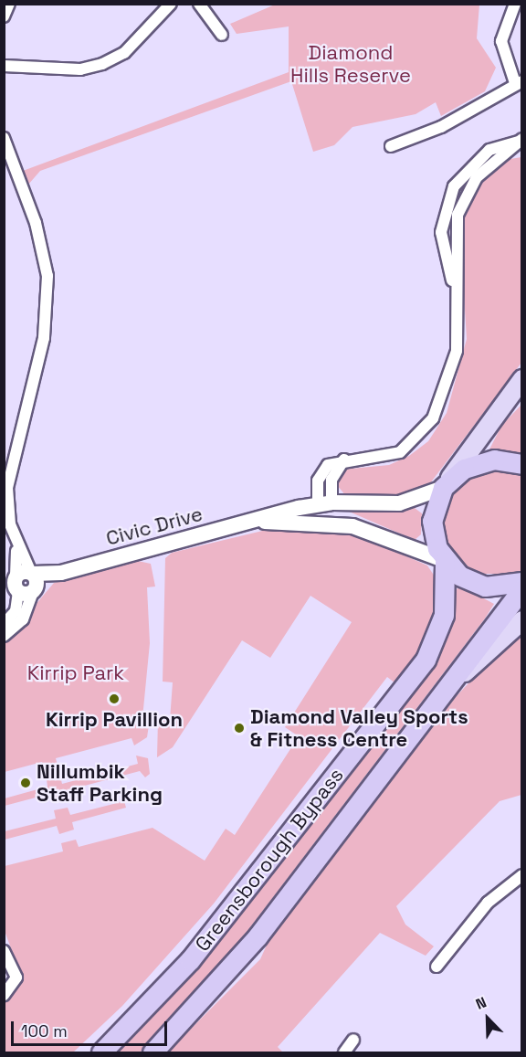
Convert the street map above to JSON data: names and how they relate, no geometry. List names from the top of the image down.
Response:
{
  "streets": {
    "highway": ["Greensborough Bypass"],
    "street": ["Civic Drive"]
  },
  "crossings": [
    ["Civic Drive", "Greensborough Bypass"]
  ],
  "parks": ["Diamond Hills Reserve", "Kirrip Park"],
  "places": ["Kirrip Pavillion", "Diamond Valley Sports & Fitness Centre", "Nillumbik Staff Parking"],
  "scale_bar": "100 m",
  "north": "top left"
}
